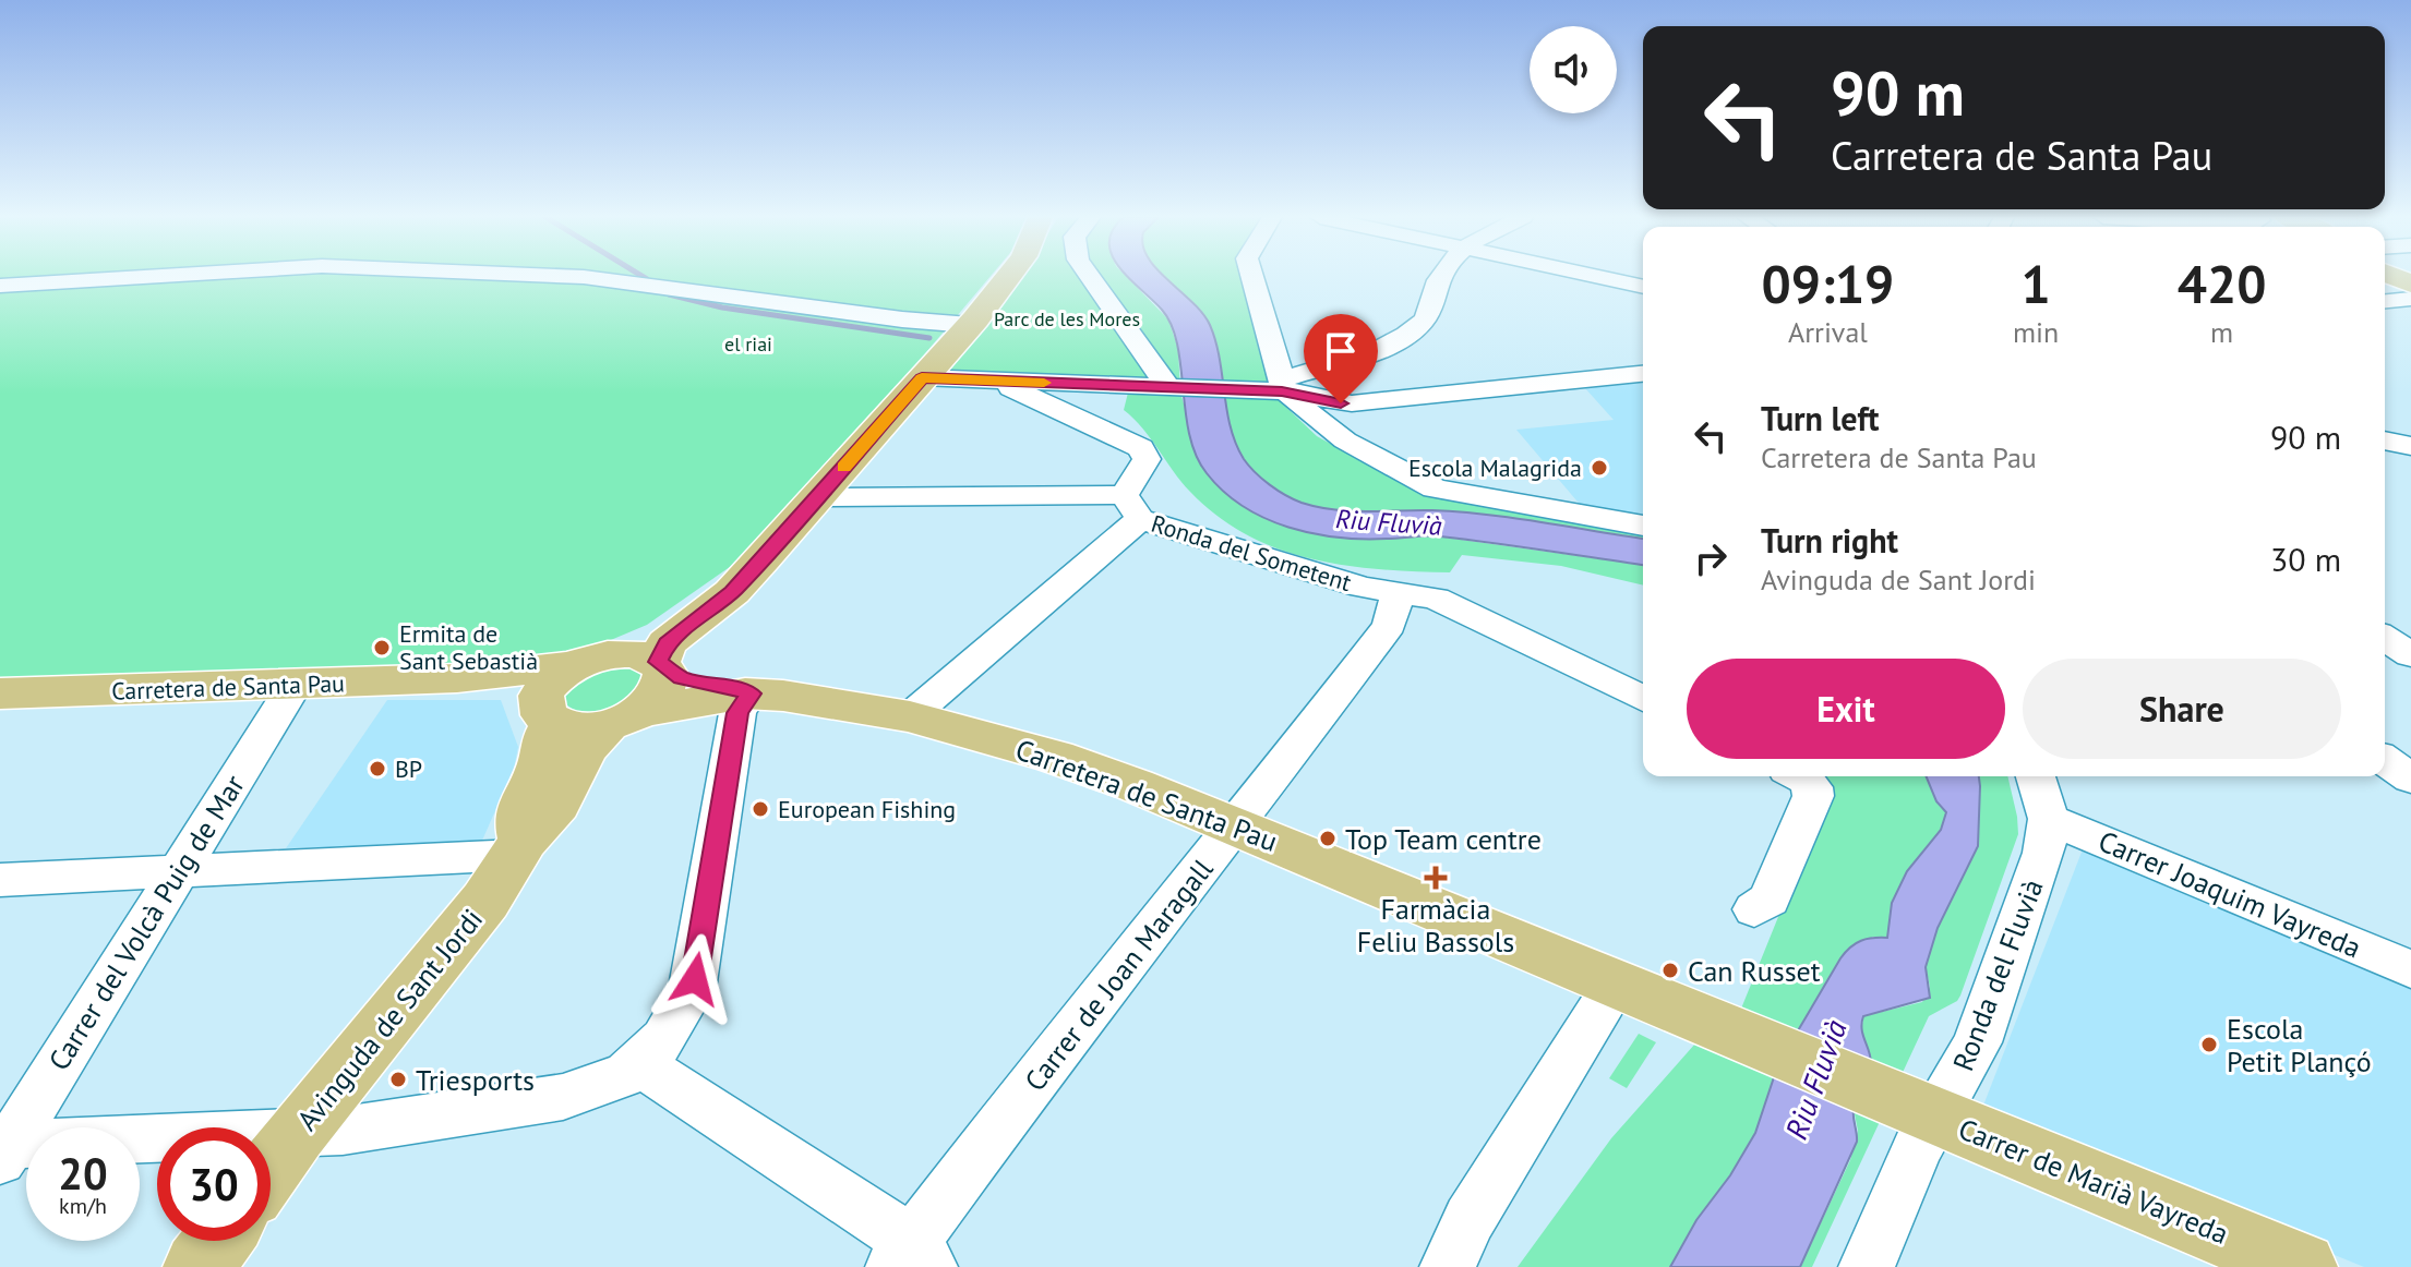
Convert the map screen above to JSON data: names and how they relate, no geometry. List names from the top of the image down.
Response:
{
  "streets": {
    "main road": ["Carretera de Santa Pau", "Avinguda de Sant Jordi", "Carrer de Marià Vayreda"],
    "street": [
      "Ronda del Sometent",
      "Carrer Joaquim Vayreda",
      "Carrer del Volcà Puig de Mar",
      "Carrer de Joan Maragall",
      "Ronda del Fluvià"
    ]
  },
  "crossings": [
    ["Ronda del Sometent", "Carrer de Joan Maragall"],
    ["Carretera de Santa Pau", "Carrer del Volcà Puig de Mar"],
    ["Carretera de Santa Pau", "Carrer de Joan Maragall"],
    ["Carretera de Santa Pau", "Avinguda de Sant Jordi"],
    ["Carretera de Santa Pau", "Carrer de Marià Vayreda"],
    ["Carrer Joaquim Vayreda", "Ronda del Fluvià"],
    ["Ronda del Fluvià", "Carrer de Marià Vayreda"]
  ],
  "water": ["Riu Fluvià"],
  "parks": ["Parc de les Mores", "el riai"],
  "places": {
    "other": [
      "Escola Malagrida",
      "Ermita de Sant Sebastià",
      "BP",
      "European Fishing",
      "Top Team centre",
      "Can Russet",
      "Escola Petit Plançó",
      "Triesports"
    ],
    "health": ["Farmàcia Feliu Bassols"]
  },
  "page": {
    "turn": ["90 m", "Carretera de Santa Pau"],
    "eta": [
      "09:19",
      "Arrival",
      "1",
      "min",
      "420",
      "m"
    ],
    "list": [
      {
        "name": "Turn left",
        "note": "Carretera de Santa Pau",
        "value": "90 m"
      },
      {
        "name": "Turn right",
        "note": "Avinguda de Sant Jordi",
        "value": "30 m"
      }
    ],
    "buttons": ["Exit", "Share"],
    "speed": "20 km/h",
    "limit": "30"
  }
}
